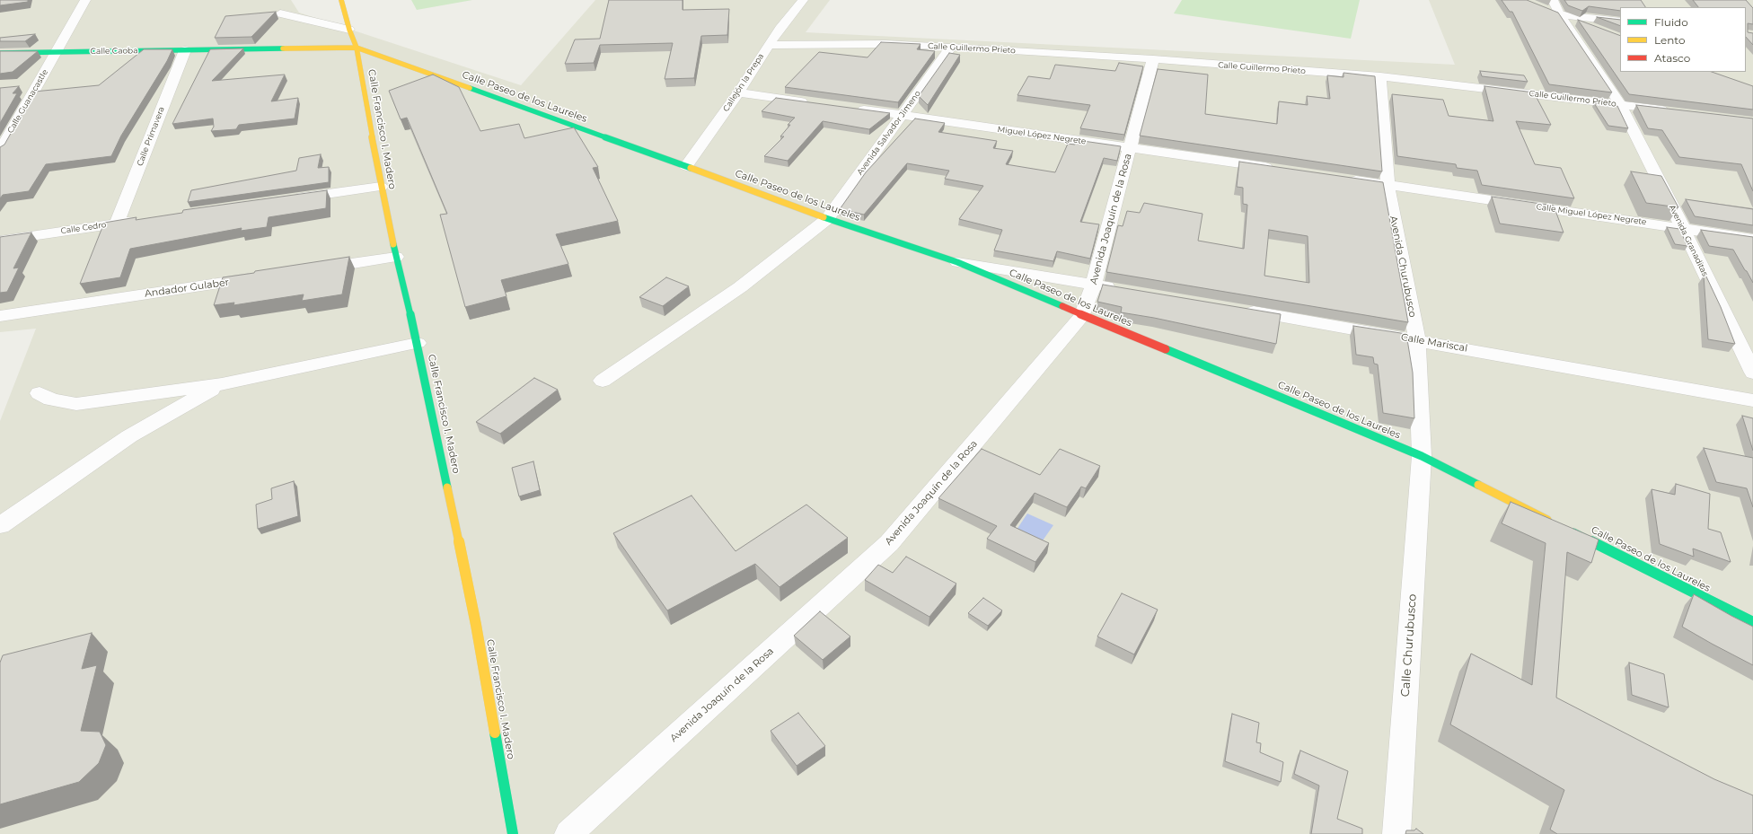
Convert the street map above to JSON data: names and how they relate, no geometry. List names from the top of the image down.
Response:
{
  "streets": {
    "street": [
      "Calle Guillermo Prieto",
      "Calle Caoba",
      "Callejón la Prepa",
      "Calle Paseo de los Laureles",
      "Calle Guanacastle",
      "Calle Francisco I. Madero",
      "Avenida Salvador Jimeno",
      "Miguel López Negrete",
      "Calle Primavera",
      "Calle Miguel López Negrete",
      "Avenida Joaquín de la Rosa",
      "Calle Cedro",
      "Avenida Granaditas",
      "Avenida Churubusco",
      "Andador Gulaber",
      "Calle Mariscal",
      "Calle Churubusco"
    ]
  },
  "crossings": [
    ["Calle Guillermo Prieto", "Callejón la Prepa"],
    ["Calle Guillermo Prieto", "Avenida Salvador Jimeno"],
    ["Calle Guillermo Prieto", "Avenida Joaquín de la Rosa"],
    ["Calle Guillermo Prieto", "Avenida Granaditas"],
    ["Calle Guillermo Prieto", "Avenida Churubusco"],
    ["Calle Caoba", "Calle Paseo de los Laureles"],
    ["Calle Caoba", "Calle Guanacastle"],
    ["Calle Caoba", "Calle Francisco I. Madero"],
    ["Calle Caoba", "Calle Primavera"],
    ["Callejón la Prepa", "Calle Paseo de los Laureles"],
    ["Calle Paseo de los Laureles", "Calle Francisco I. Madero"],
    ["Calle Paseo de los Laureles", "Avenida Salvador Jimeno"],
    ["Calle Paseo de los Laureles", "Avenida Joaquín de la Rosa"],
    ["Calle Paseo de los Laureles", "Avenida Churubusco"],
    ["Calle Paseo de los Laureles", "Calle Churubusco"],
    ["Avenida Salvador Jimeno", "Miguel López Negrete"],
    ["Miguel López Negrete", "Avenida Joaquín de la Rosa"],
    ["Calle Primavera", "Calle Cedro"],
    ["Calle Miguel López Negrete", "Avenida Granaditas"],
    ["Calle Miguel López Negrete", "Avenida Churubusco"],
    ["Avenida Churubusco", "Calle Mariscal"],
    ["Avenida Churubusco", "Calle Churubusco"]
  ],
  "legend": ["Fluido", "Lento", "Atasco"]
}
